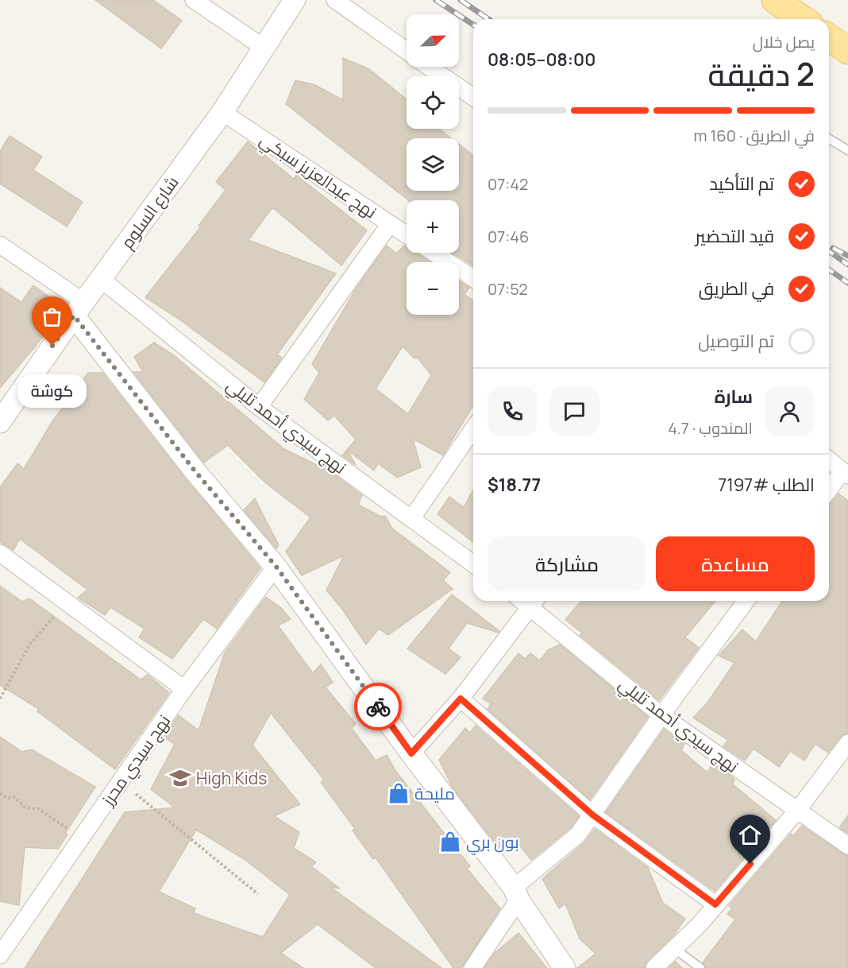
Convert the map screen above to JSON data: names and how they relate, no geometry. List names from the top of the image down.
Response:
{
  "streets": {
    "street": [
      "نهج عبدالعزيز سبكي",
      "شارع السلوم",
      "نهج سيدي أحمد تليلي",
      "نهج سيدي محرز"
    ]
  },
  "crossings": [
    ["نهج عبدالعزيز سبكي", "شارع السلوم"],
    ["شارع السلوم", "نهج سيدي أحمد تليلي"]
  ],
  "places": {
    "other": ["كوشة"],
    "school or university": ["High Kids"],
    "shop": ["مليحة", "بون بري"]
  },
  "north": "top right",
  "page": {
    "map_buttons": ["+", "−"],
    "heading": ["2 دقيقة", "يصل خلال", "08:00–08:05"],
    "panel": [
      "سارة",
      "المندوب · 4.7",
      "الطلب #7197",
      "$18.77"
    ],
    "bar": "في الطريق · 160 m",
    "list": [
      ["تم التأكيد", "07:42"],
      ["قيد التحضير", "07:46"],
      ["في الطريق", "07:52"],
      "تم التوصيل"
    ],
    "bubble": "كوشة",
    "buttons": ["مساعدة", "مشاركة"]
  }
}
